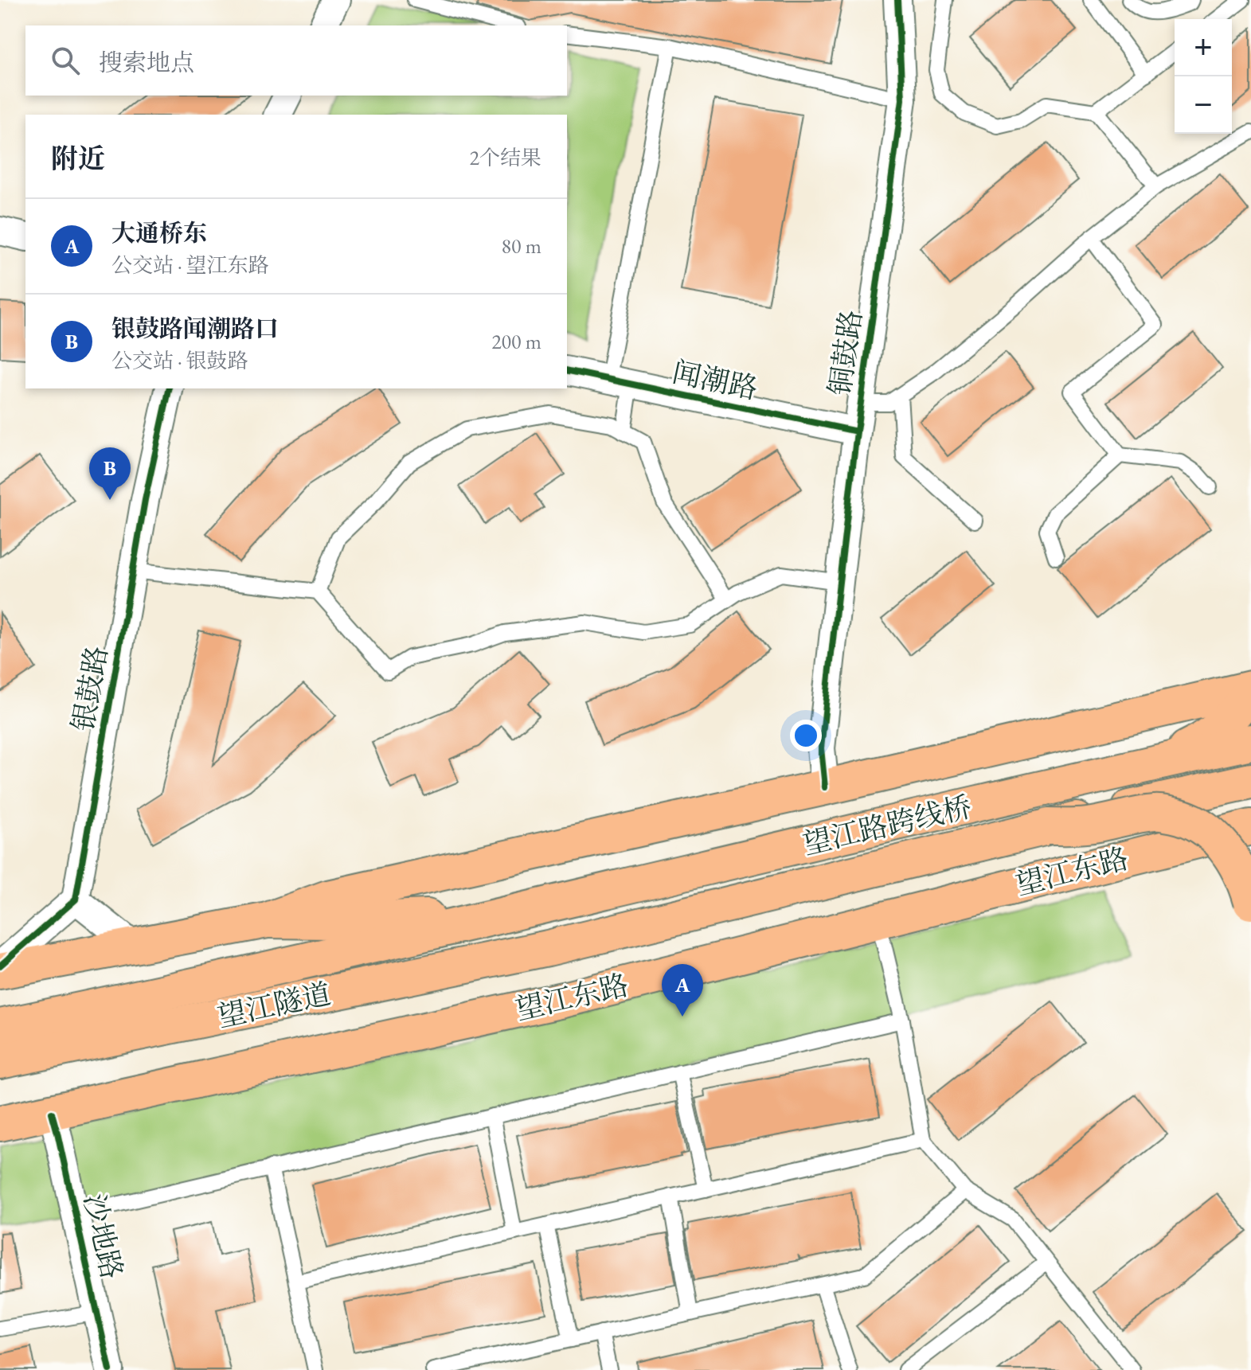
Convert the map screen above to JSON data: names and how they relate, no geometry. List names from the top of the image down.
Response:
{
  "streets": {
    "main road": ["望江路跨线桥", "望江东路", "望江隧道"],
    "street": [
      "铜鼓路",
      "闻潮路",
      "银鼓路",
      "沙地路"
    ]
  },
  "crossings": [
    ["铜鼓路", "闻潮路"],
    ["望江路跨线桥", "望江隧道"],
    ["望江东路", "沙地路"]
  ],
  "page": {
    "map_buttons": ["+", "−"],
    "search": "搜索地点",
    "heading": ["附近", "2个结果"],
    "list": [
      {
        "mark": "A",
        "name": "大通桥东",
        "note": "公交站 · 望江东路",
        "value": "80 m"
      },
      {
        "mark": "B",
        "name": "银鼓路闻潮路口",
        "note": "公交站 · 银鼓路",
        "value": "200 m"
      }
    ],
    "pins": ["B", "A"]
  }
}
